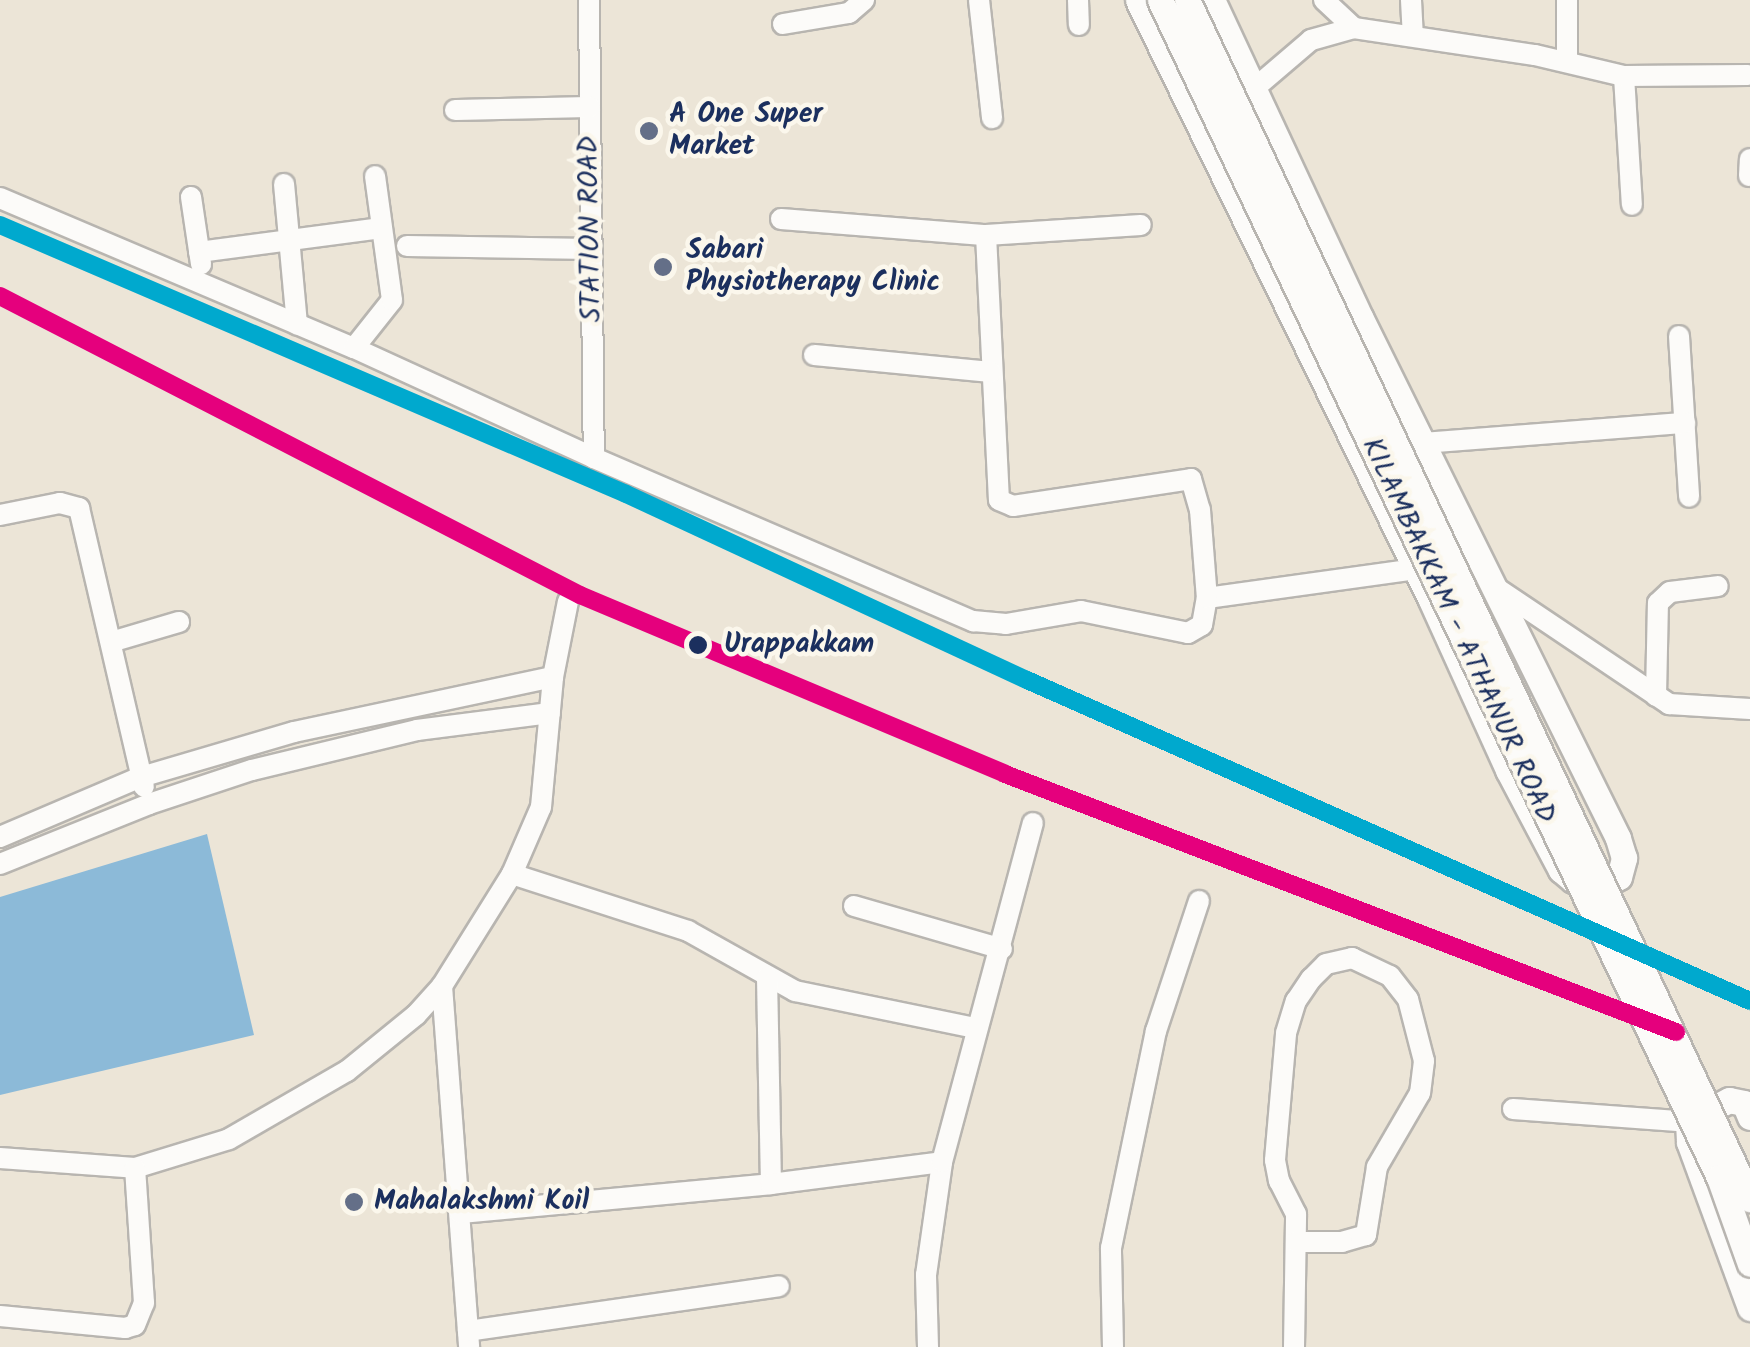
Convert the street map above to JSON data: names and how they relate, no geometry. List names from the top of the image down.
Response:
{
  "streets": {
    "street": ["STATION ROAD", "KILAMBAKKAM - ATHANUR ROAD"]
  },
  "places": [
    "A One Super Market",
    "Sabari Physiotherapy Clinic",
    "Urappakkam",
    "Mahalakshmi Koil"
  ]
}
